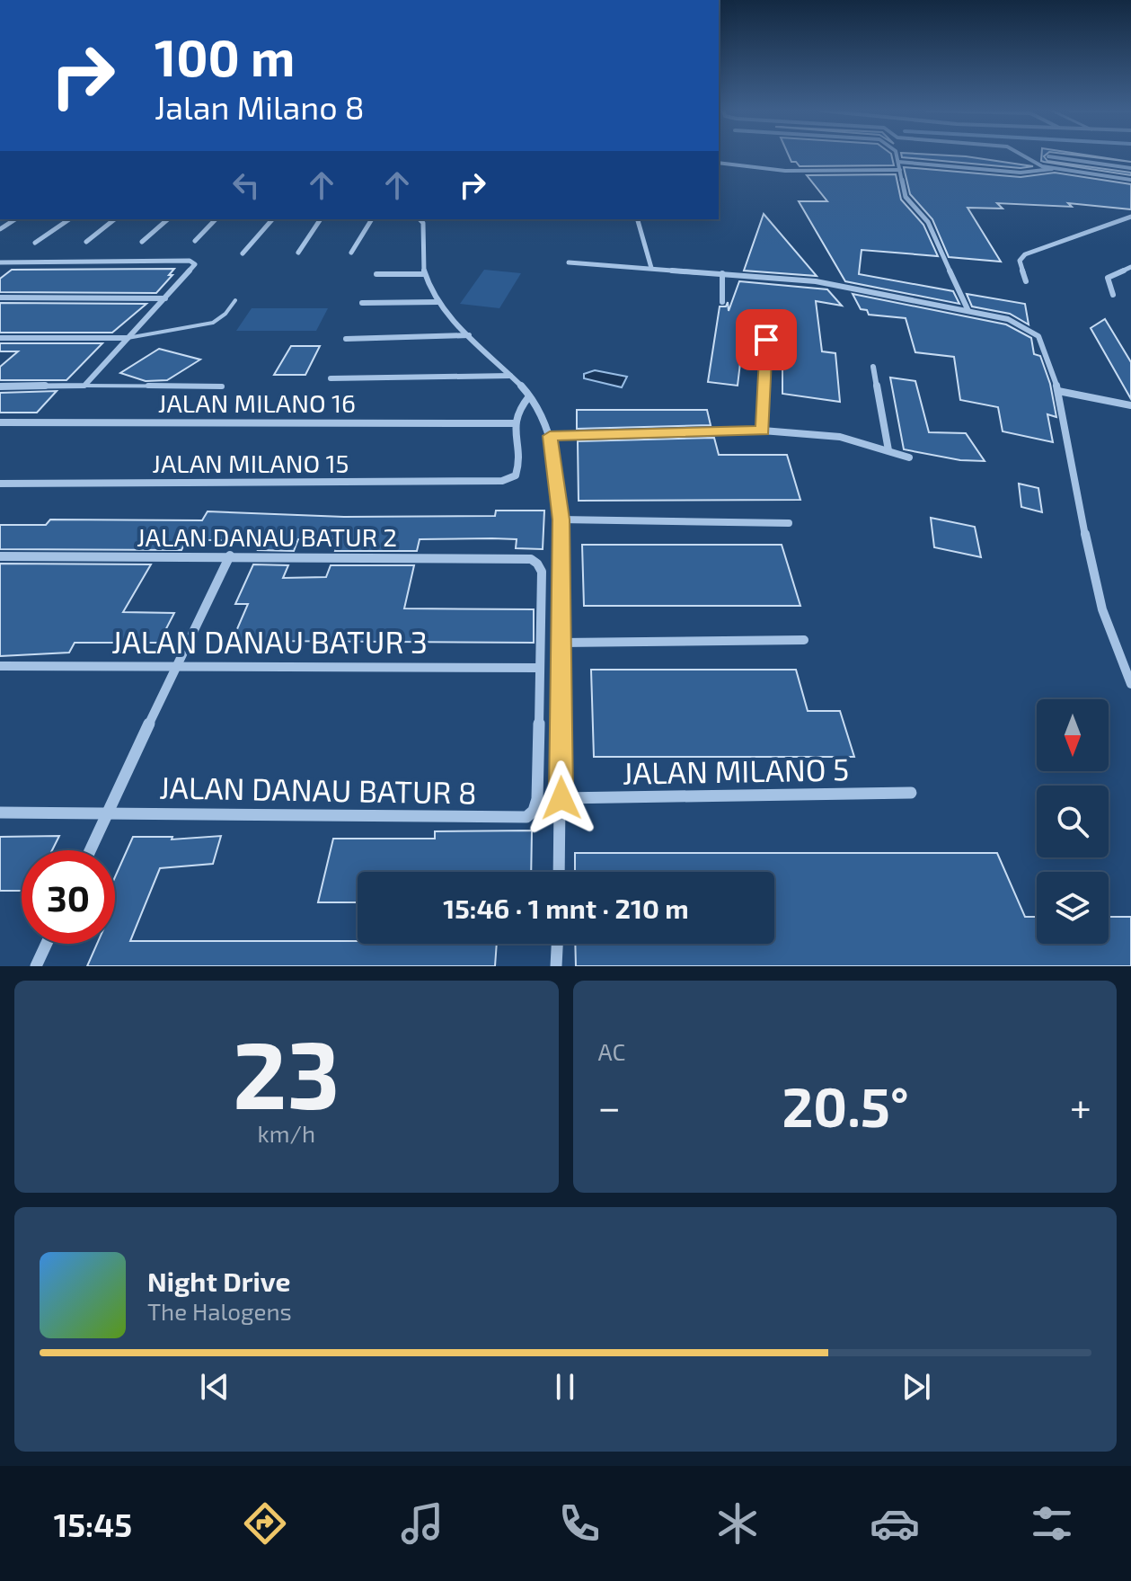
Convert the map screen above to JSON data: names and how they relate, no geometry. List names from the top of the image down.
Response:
{
  "streets": {
    "street": [
      "JALAN MILANO 16",
      "JALAN MILANO 15",
      "JALAN DANAU BATUR 2",
      "JALAN DANAU BATUR 3",
      "JALAN MILANO 5",
      "JALAN DANAU BATUR 8"
    ]
  },
  "crossings": [
    ["JALAN MILANO 16", "JALAN MILANO 15"],
    ["JALAN DANAU BATUR 2", "JALAN DANAU BATUR 3"],
    ["JALAN DANAU BATUR 2", "JALAN DANAU BATUR 8"],
    ["JALAN DANAU BATUR 3", "JALAN DANAU BATUR 8"]
  ],
  "north": "bottom",
  "page": {
    "turn": ["100 m", "Jalan Milano 8"],
    "limit": "30",
    "trip": "15:46 · 1 mnt · 210 m",
    "tile": [
      ["23", "km/h"],
      "AC"
    ],
    "heat": ["−", "20.5°", "+"],
    "song": ["Night Drive", "The Halogens"],
    "tabs": "15:45"
  }
}
